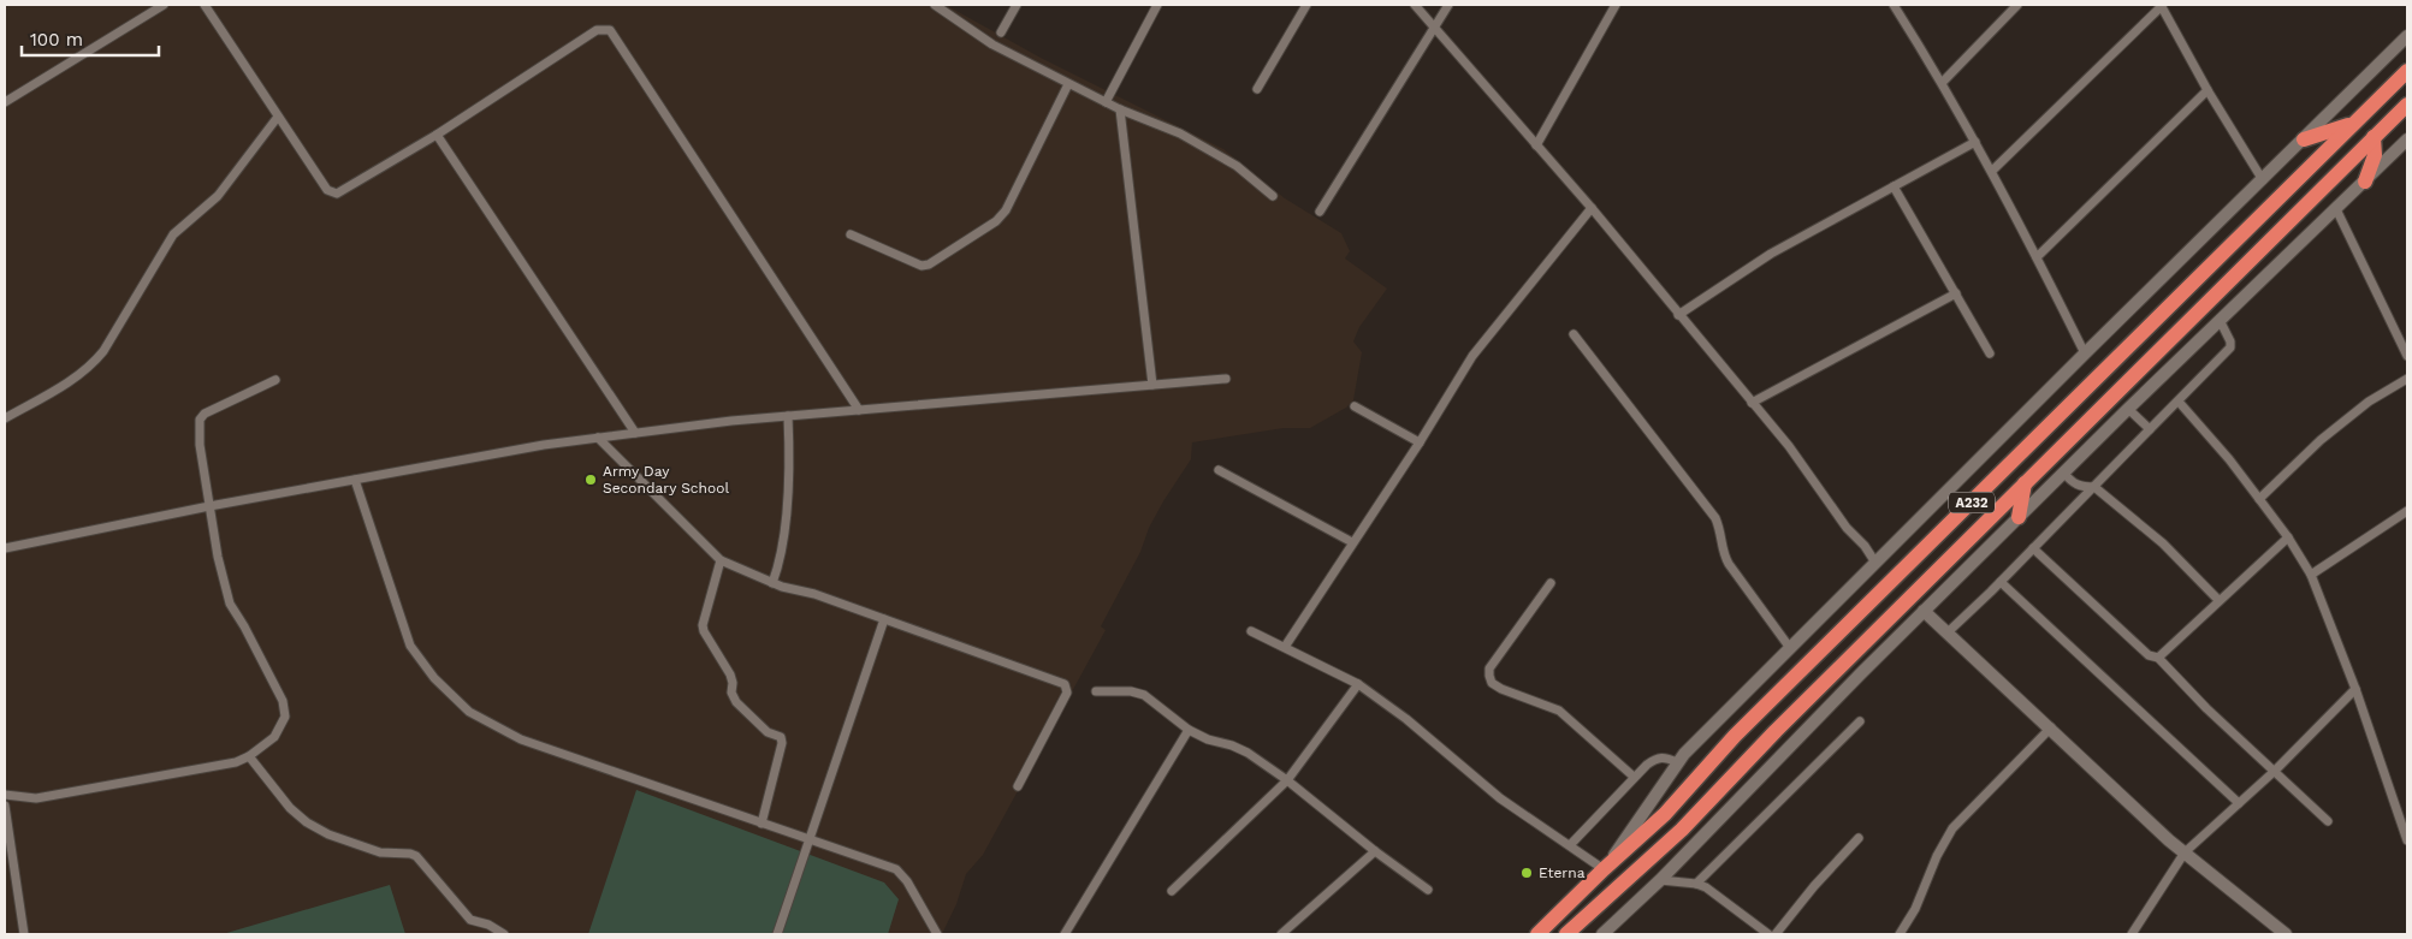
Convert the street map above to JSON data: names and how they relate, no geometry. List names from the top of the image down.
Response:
{
  "streets": {
    "highway": ["A232"]
  },
  "places": ["Army Day Secondary School", "Eterna"],
  "scale_bar": "100 m"
}
